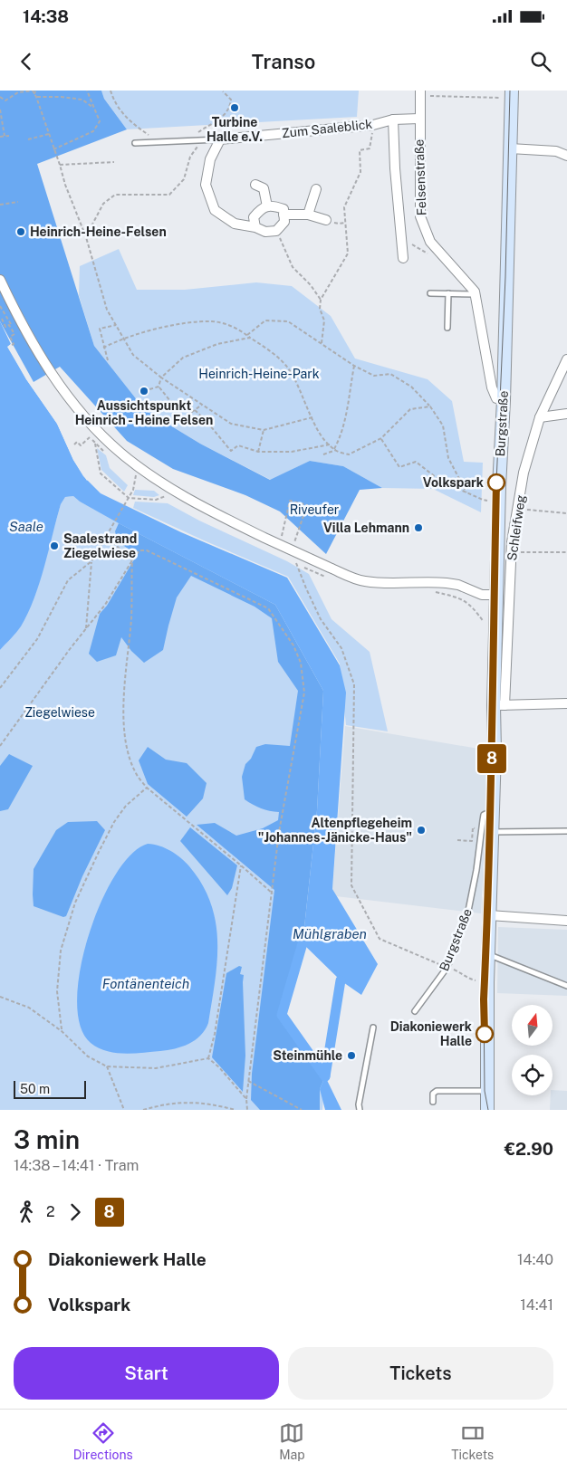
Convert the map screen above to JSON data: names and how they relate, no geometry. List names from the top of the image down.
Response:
{
  "streets": {
    "street": [
      "Zum Saaleblick",
      "Felsenstraße",
      "Burgstraße",
      "Schleifweg"
    ]
  },
  "crossings": [
    ["Zum Saaleblick", "Felsenstraße"],
    ["Felsenstraße", "Burgstraße"],
    ["Burgstraße", "Schleifweg"]
  ],
  "water": ["Saale", "Mühlgraben", "Fontänenteich"],
  "parks": ["Heinrich-Heine-Park", "Riveufer", "Ziegelwiese"],
  "places": [
    "Turbine Halle e.V.",
    "Heinrich-Heine-Felsen",
    "Aussichtspunkt Heinrich - Heine Felsen",
    "Volkspark",
    "Villa Lehmann",
    "Saalestrand Ziegelwiese",
    "Altenpflegeheim \"Johannes-Jänicke-Haus\"",
    "Diakoniewerk Halle",
    "Steinmühle"
  ],
  "lines": ["tram line 8"],
  "scale_bar": "50 m",
  "north": "top",
  "page": {
    "status": "14:38",
    "header": "Transo",
    "on_map": "8",
    "scale": "50 m",
    "heading": ["3 min", "14:38 – 14:41 · Tram", "€2.90"],
    "legs": ["2", "8"],
    "list": [
      {
        "name": "Diakoniewerk Halle",
        "value": "14:40"
      },
      {
        "name": "Volkspark",
        "value": "14:41"
      }
    ],
    "buttons": ["Start", "Tickets"],
    "tabs": ["Directions", "Map", "Tickets"]
  }
}
